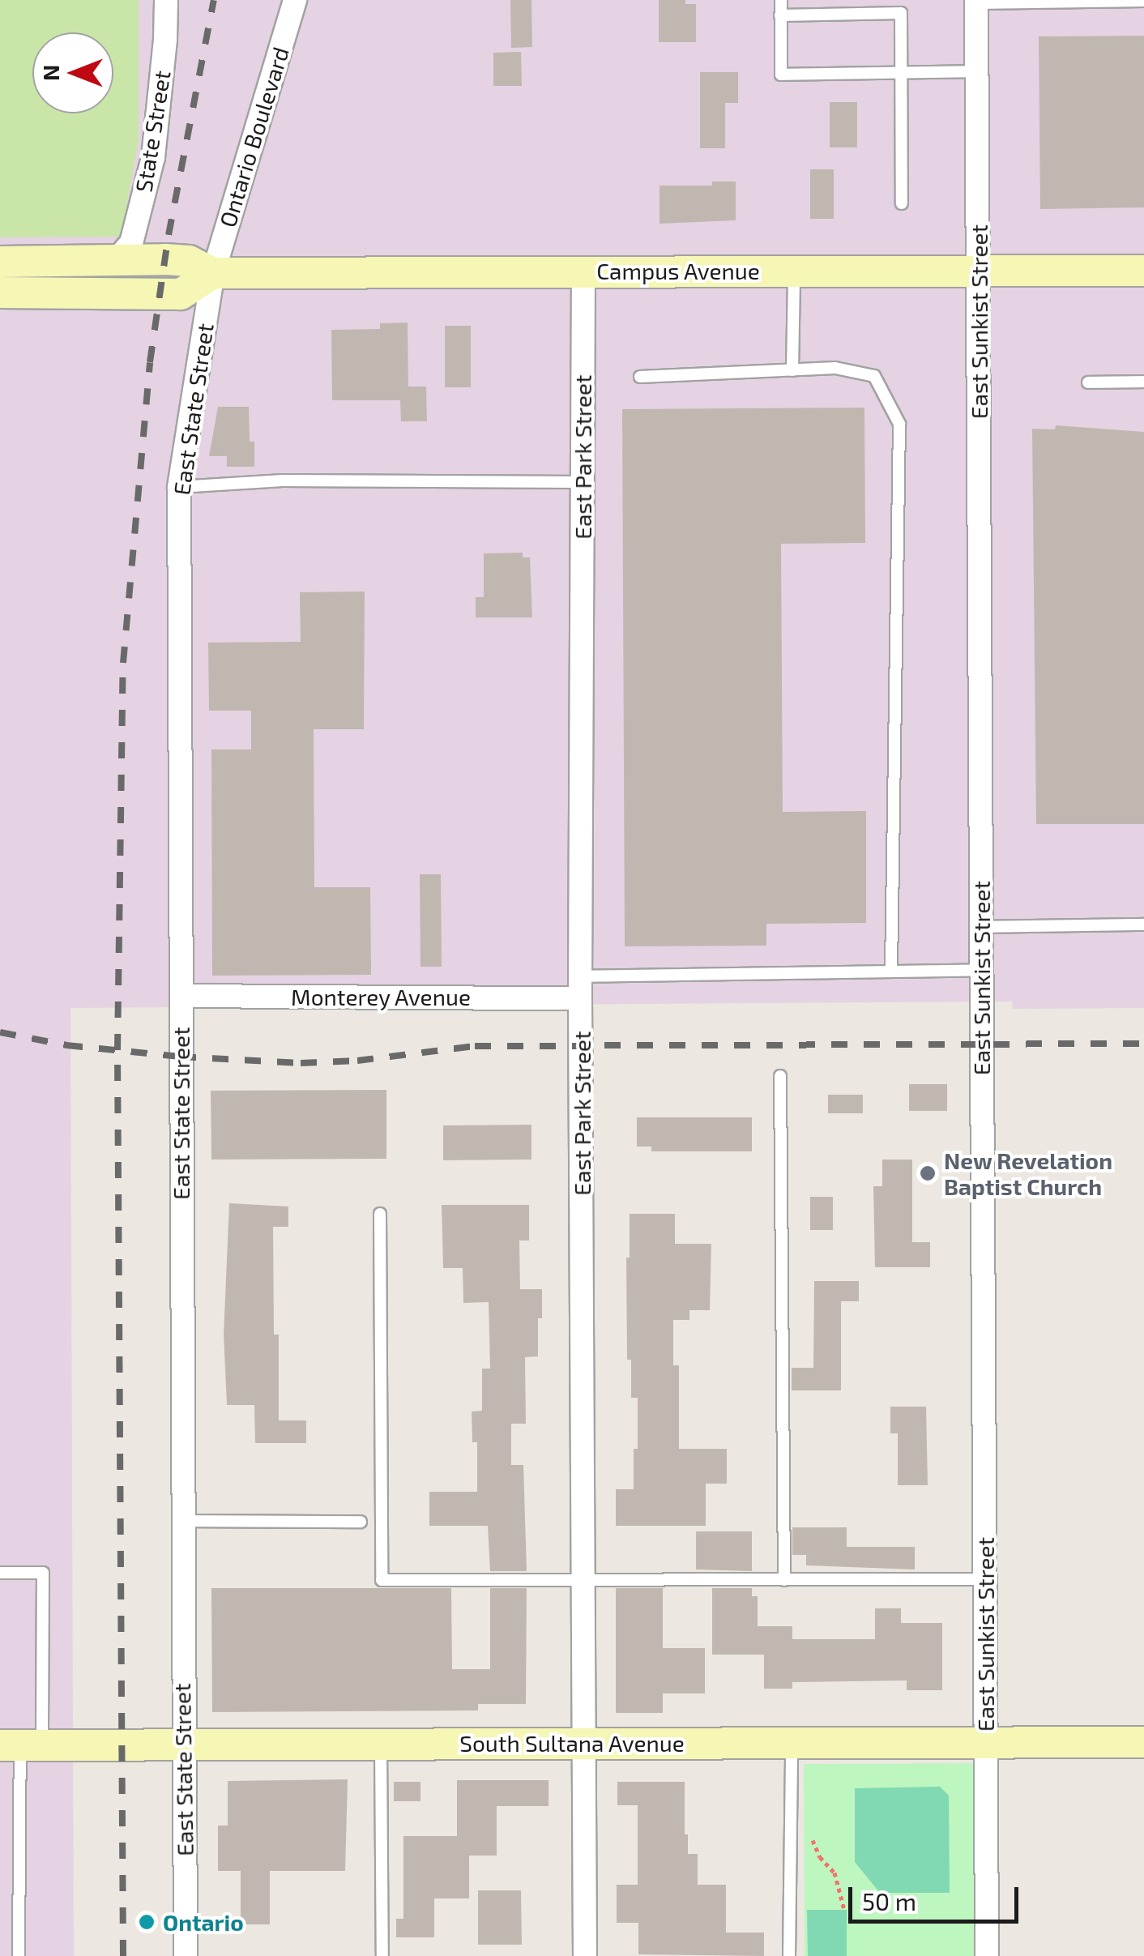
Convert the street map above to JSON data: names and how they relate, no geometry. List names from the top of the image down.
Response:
{
  "streets": {
    "street": [
      "State Street",
      "Ontario Boulevard",
      "Campus Avenue",
      "East Sunkist Street",
      "East State Street",
      "East Park Street",
      "Monterey Avenue",
      "South Sultana Avenue"
    ]
  },
  "crossings": [
    ["State Street", "Campus Avenue"],
    ["Ontario Boulevard", "Campus Avenue"],
    ["Ontario Boulevard", "East State Street"],
    ["Campus Avenue", "East Sunkist Street"],
    ["Campus Avenue", "East State Street"],
    ["Campus Avenue", "East Park Street"],
    ["East Sunkist Street", "South Sultana Avenue"],
    ["East State Street", "Monterey Avenue"],
    ["East State Street", "South Sultana Avenue"],
    ["East Park Street", "Monterey Avenue"],
    ["East Park Street", "South Sultana Avenue"]
  ],
  "places": ["New Revelation Baptist Church", "Ontario"],
  "scale_bar": "50 m",
  "north": "left"
}
